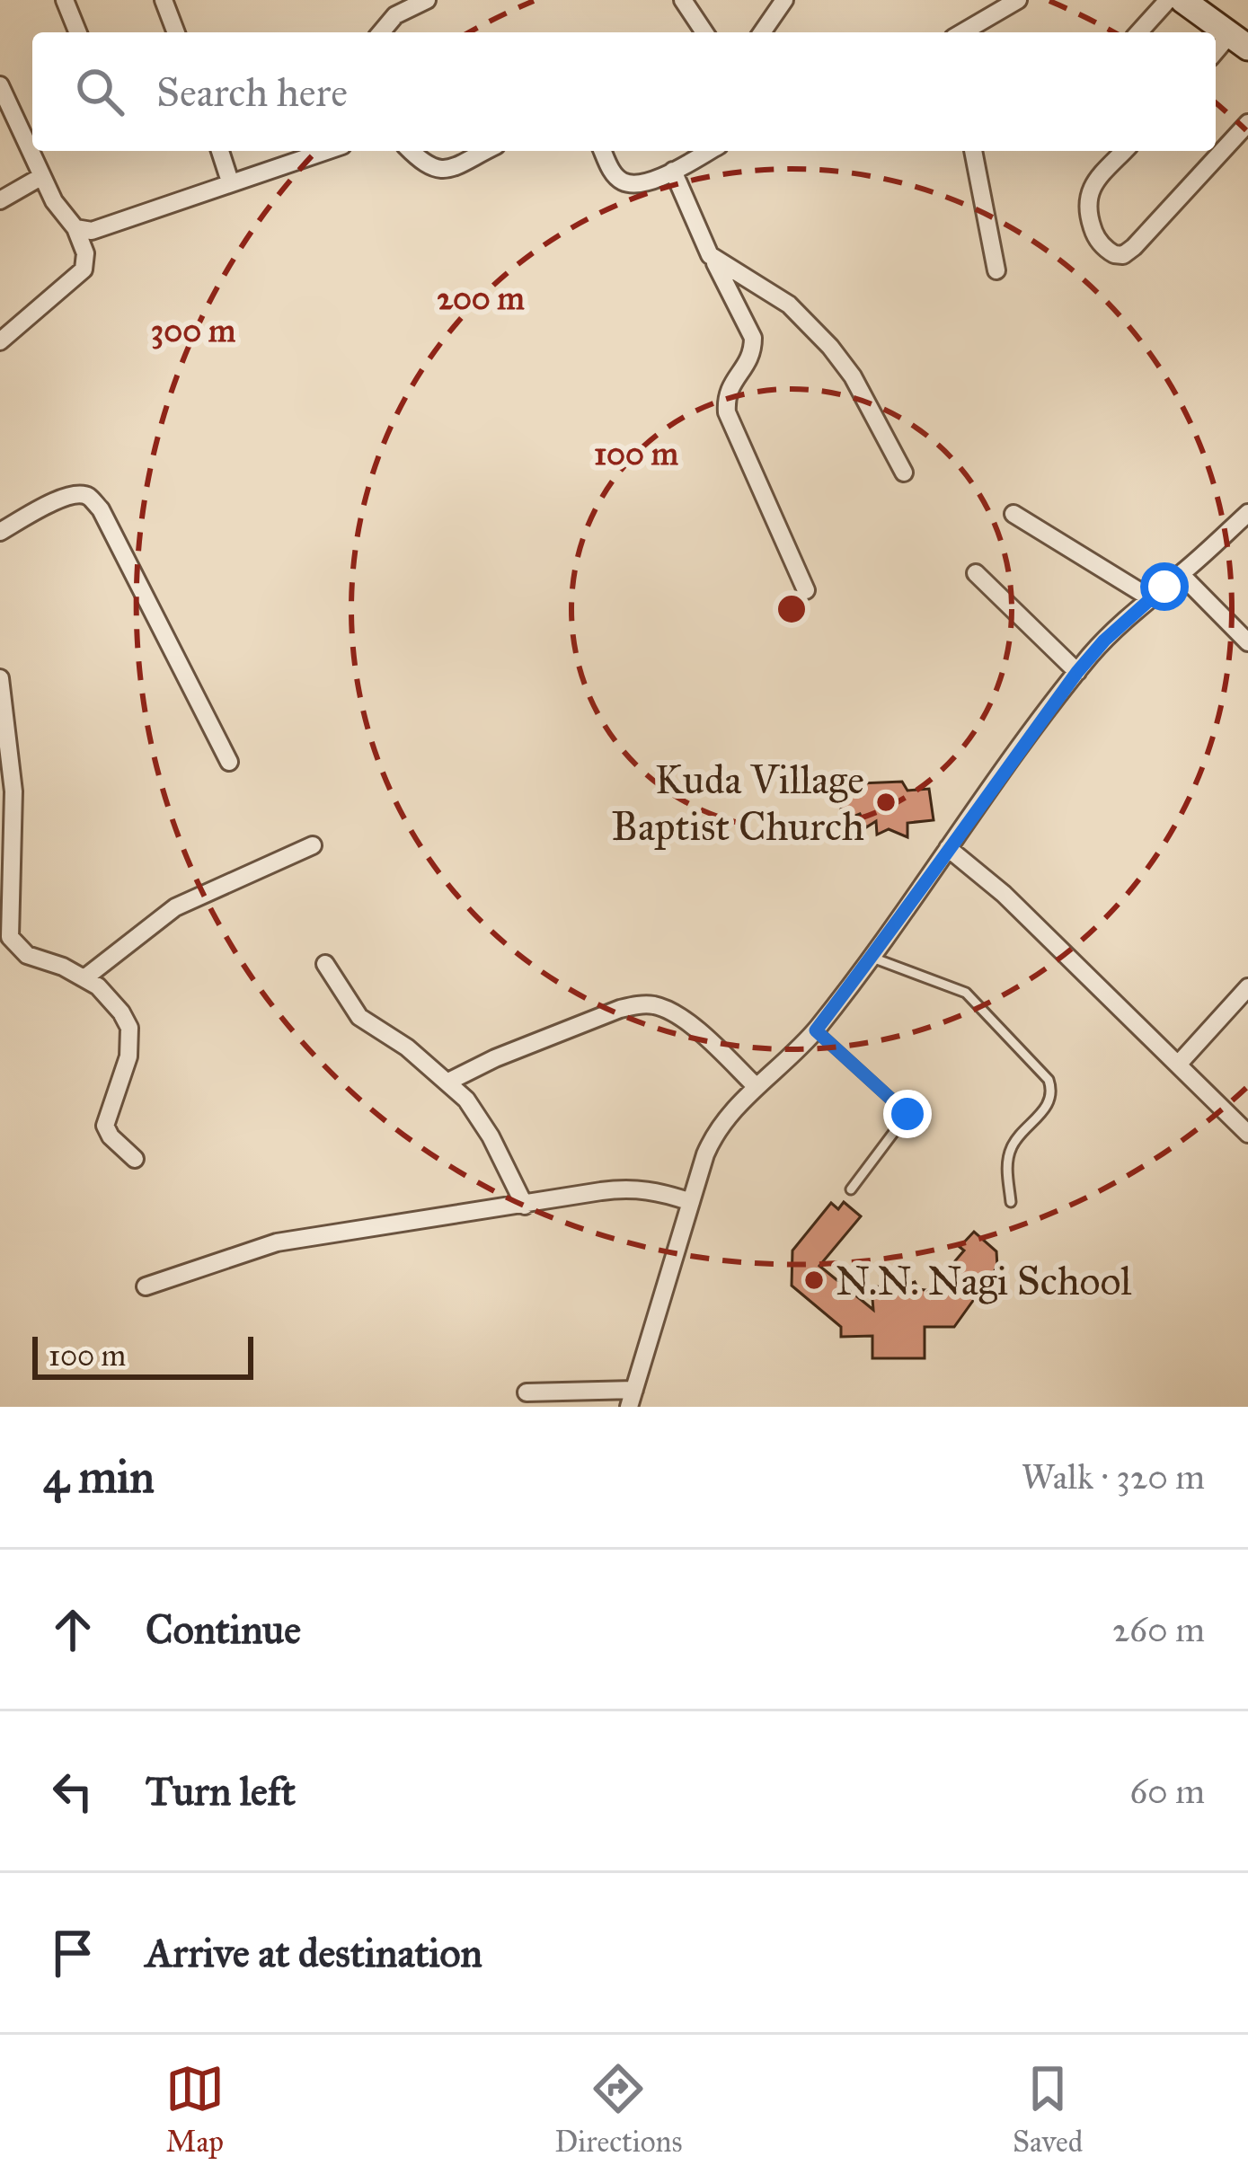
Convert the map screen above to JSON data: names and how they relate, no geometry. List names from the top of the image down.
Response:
{
  "places": ["Kuda Village Baptist Church", "N.N. Nagi School"],
  "scale_bar": "100 m",
  "page": {
    "search": "Search here",
    "scale": "100 m",
    "heading": ["4 min", "Walk · 320 m"],
    "list": [
      ["Continue", "260 m"],
      ["Turn left", "60 m"],
      "Arrive at destination"
    ],
    "nav": ["Map", "Directions", "Saved"]
  },
  "rings": ["200 m", "300 m", "100 m"]
}
